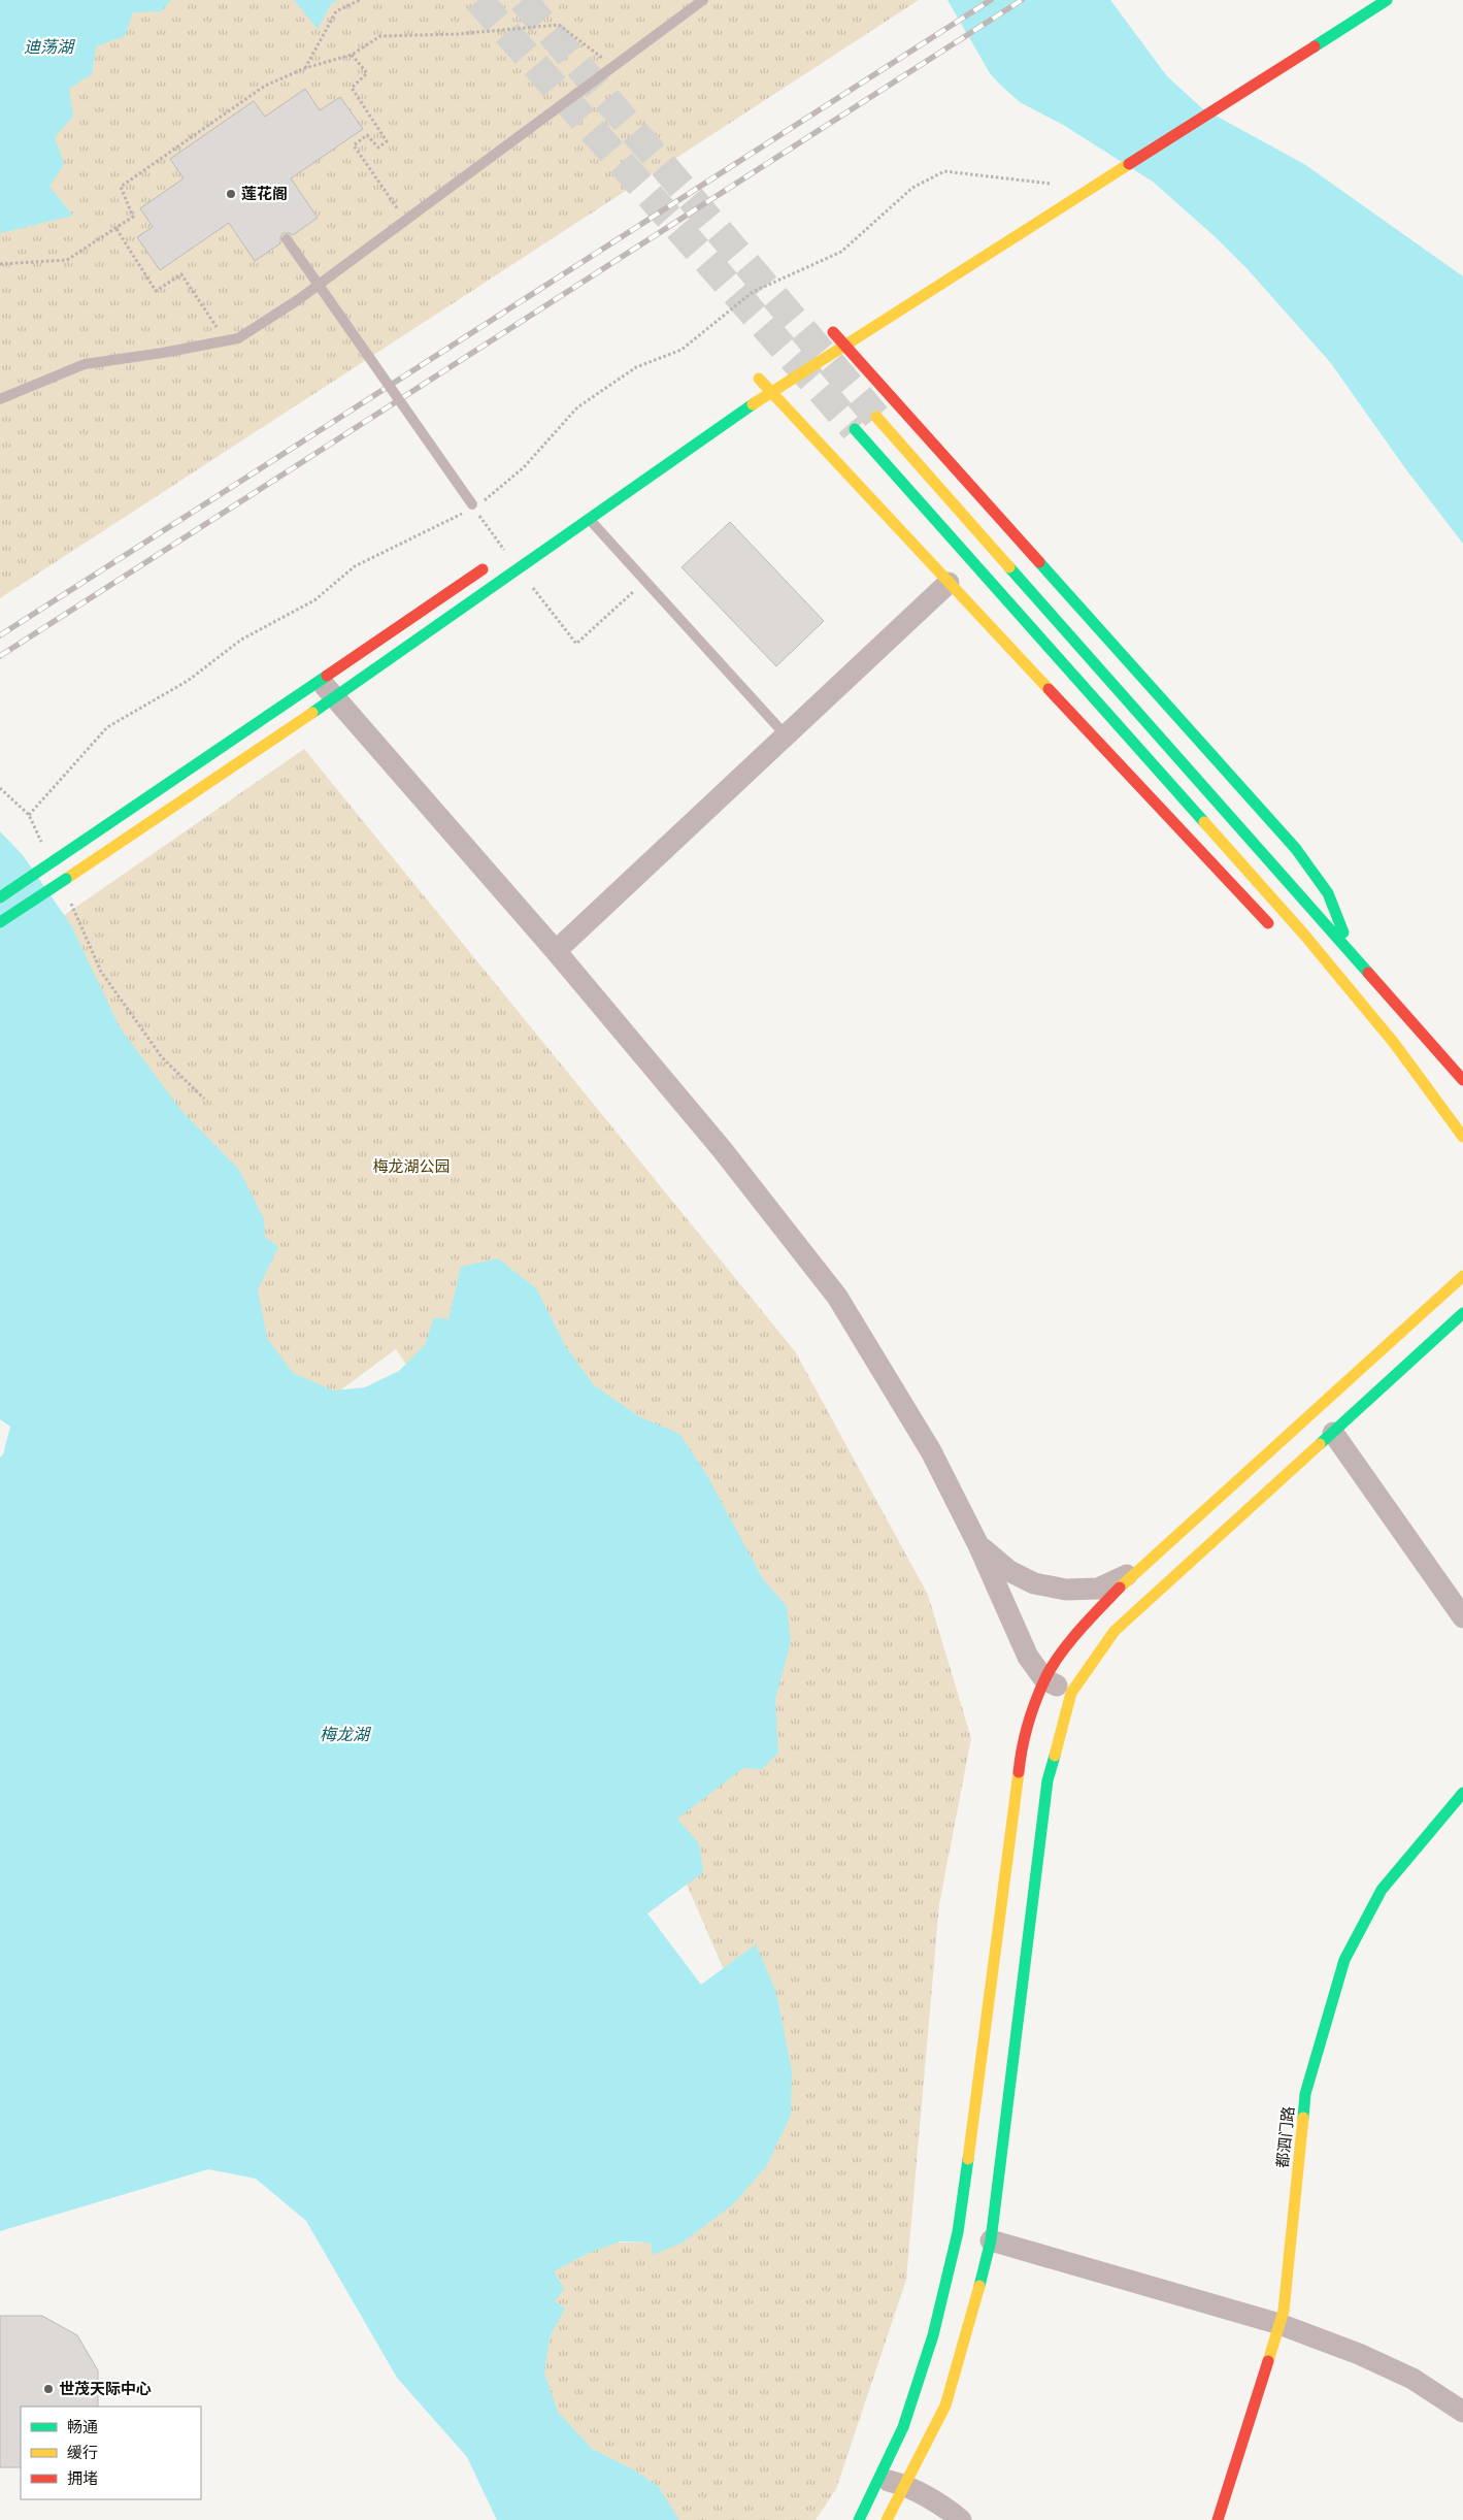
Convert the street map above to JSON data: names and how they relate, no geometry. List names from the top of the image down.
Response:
{
  "streets": {
    "main road": ["都泗门路"]
  },
  "water": ["迪荡湖", "梅龙湖"],
  "parks": ["梅龙湖公园"],
  "places": ["莲花阁", "世茂天际中心"],
  "legend": ["畅通", "缓行", "拥堵"]
}
